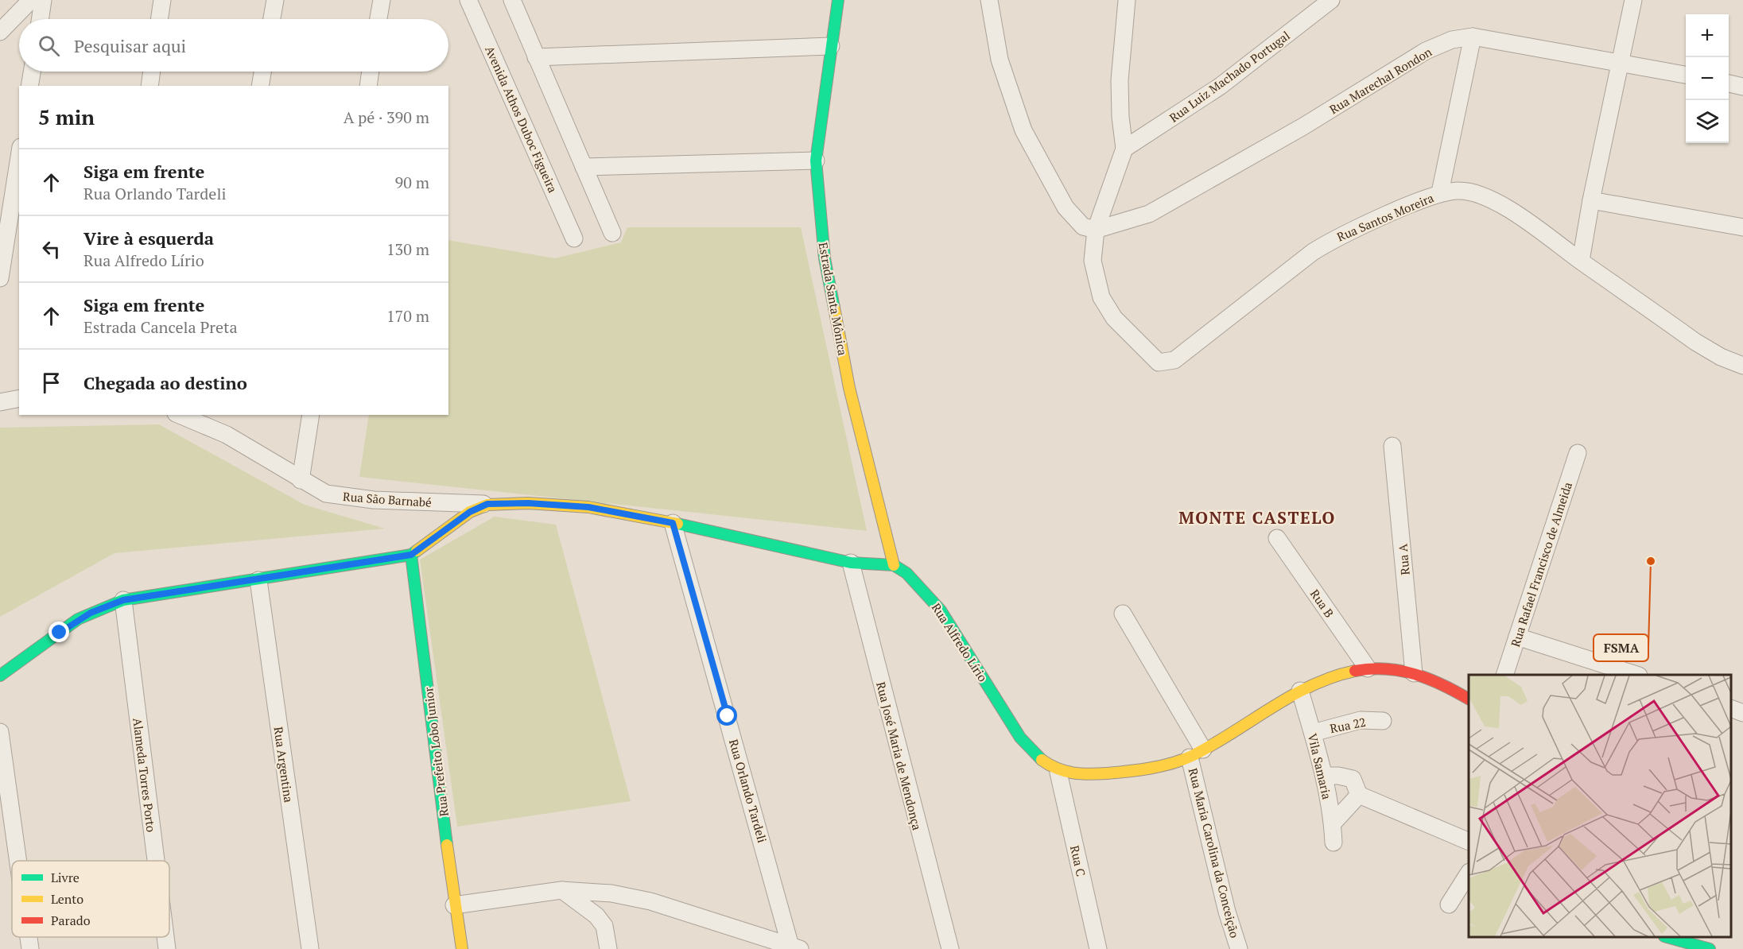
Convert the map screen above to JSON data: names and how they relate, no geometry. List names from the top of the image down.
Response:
{
  "streets": {
    "main road": ["Estrada Santa Mônica", "Rua Alfredo Lírio", "Rua Prefeito Lobo Junior"],
    "street": [
      "Rua Luiz Machado Portugal",
      "Rua Marechal Rondon",
      "Avenida Athos Duboc Figueira",
      "Rua Santos Moreira",
      "Rua São Barnabé",
      "Rua A",
      "Rua Rafael Francisco de Almeida",
      "Rua B",
      "Rua 22",
      "Rua José Maria de Mendonça",
      "Rua Argentina",
      "Vila Samaria",
      "Alameda Torres Porto",
      "Rua Orlando Tardeli",
      "Rua Maria Carolina da Conceição",
      "Rua C"
    ]
  },
  "crossings": [
    ["Rua Marechal Rondon", "Rua Santos Moreira"],
    ["Estrada Santa Mônica", "Rua Alfredo Lírio"],
    ["Rua Alfredo Lírio", "Rua C"],
    ["Rua 22", "Vila Samaria"]
  ],
  "districts": ["MONTE CASTELO"],
  "places": ["FSMA"],
  "legend": ["Livre", "Lento", "Parado"],
  "page": {
    "map_buttons": ["+", "−"],
    "search": "Pesquisar aqui",
    "heading": ["5 min", "A pé · 390 m"],
    "list": [
      ["Siga em frente", "Rua Orlando Tardeli", "90 m"],
      ["Vire à esquerda", "Rua Alfredo Lírio", "130 m"],
      ["Siga em frente", "Estrada Cancela Preta", "170 m"],
      "Chegada ao destino"
    ]
  }
}
